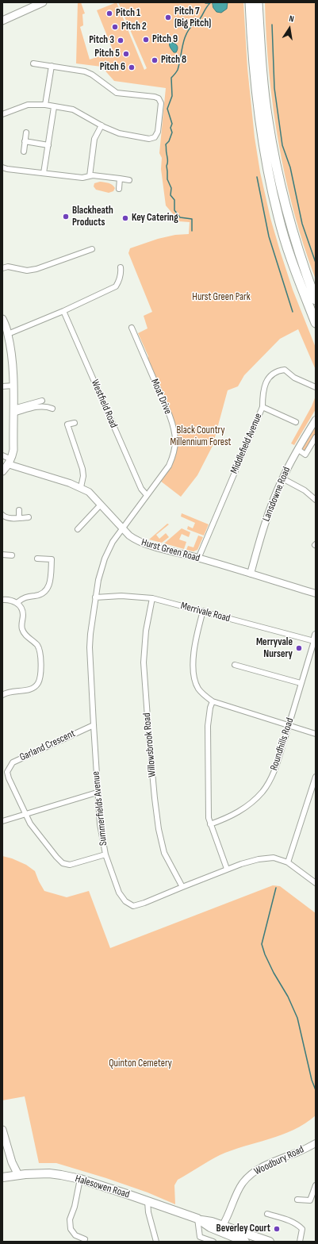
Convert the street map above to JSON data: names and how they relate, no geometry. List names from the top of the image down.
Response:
{
  "streets": {
    "highway": ["Halesowen Road"],
    "street": [
      "Moat Drive",
      "Westfield Road",
      "Middlefield Avenue",
      "Lansdowne Road",
      "Hurst Green Road",
      "Merrivale Road",
      "Roundhills Road",
      "Willowsbrook Road",
      "Garland Crescent",
      "Summerfields Avenue",
      "Woodbury Road"
    ]
  },
  "crossings": [
    ["Moat Drive", "Westfield Road"],
    ["Moat Drive", "Hurst Green Road"],
    ["Moat Drive", "Summerfields Avenue"],
    ["Middlefield Avenue", "Hurst Green Road"],
    ["Lansdowne Road", "Hurst Green Road"],
    ["Hurst Green Road", "Summerfields Avenue"],
    ["Merrivale Road", "Roundhills Road"],
    ["Merrivale Road", "Willowsbrook Road"],
    ["Merrivale Road", "Summerfields Avenue"],
    ["Willowsbrook Road", "Summerfields Avenue"],
    ["Garland Crescent", "Summerfields Avenue"],
    ["Woodbury Road", "Halesowen Road"]
  ],
  "parks": ["Hurst Green Park", "Black Country Millennium Forest", "Quinton Cemetery"],
  "places": [
    "Pitch 1",
    "Pitch 7 (Big Pitch)",
    "Pitch 2",
    "Pitch 9",
    "Pitch 3",
    "Pitch 5",
    "Pitch 8",
    "Pitch 6",
    "Blackheath Products",
    "Key Catering",
    "Merryvale Nursery",
    "Beverley Court"
  ],
  "north": "top"
}
